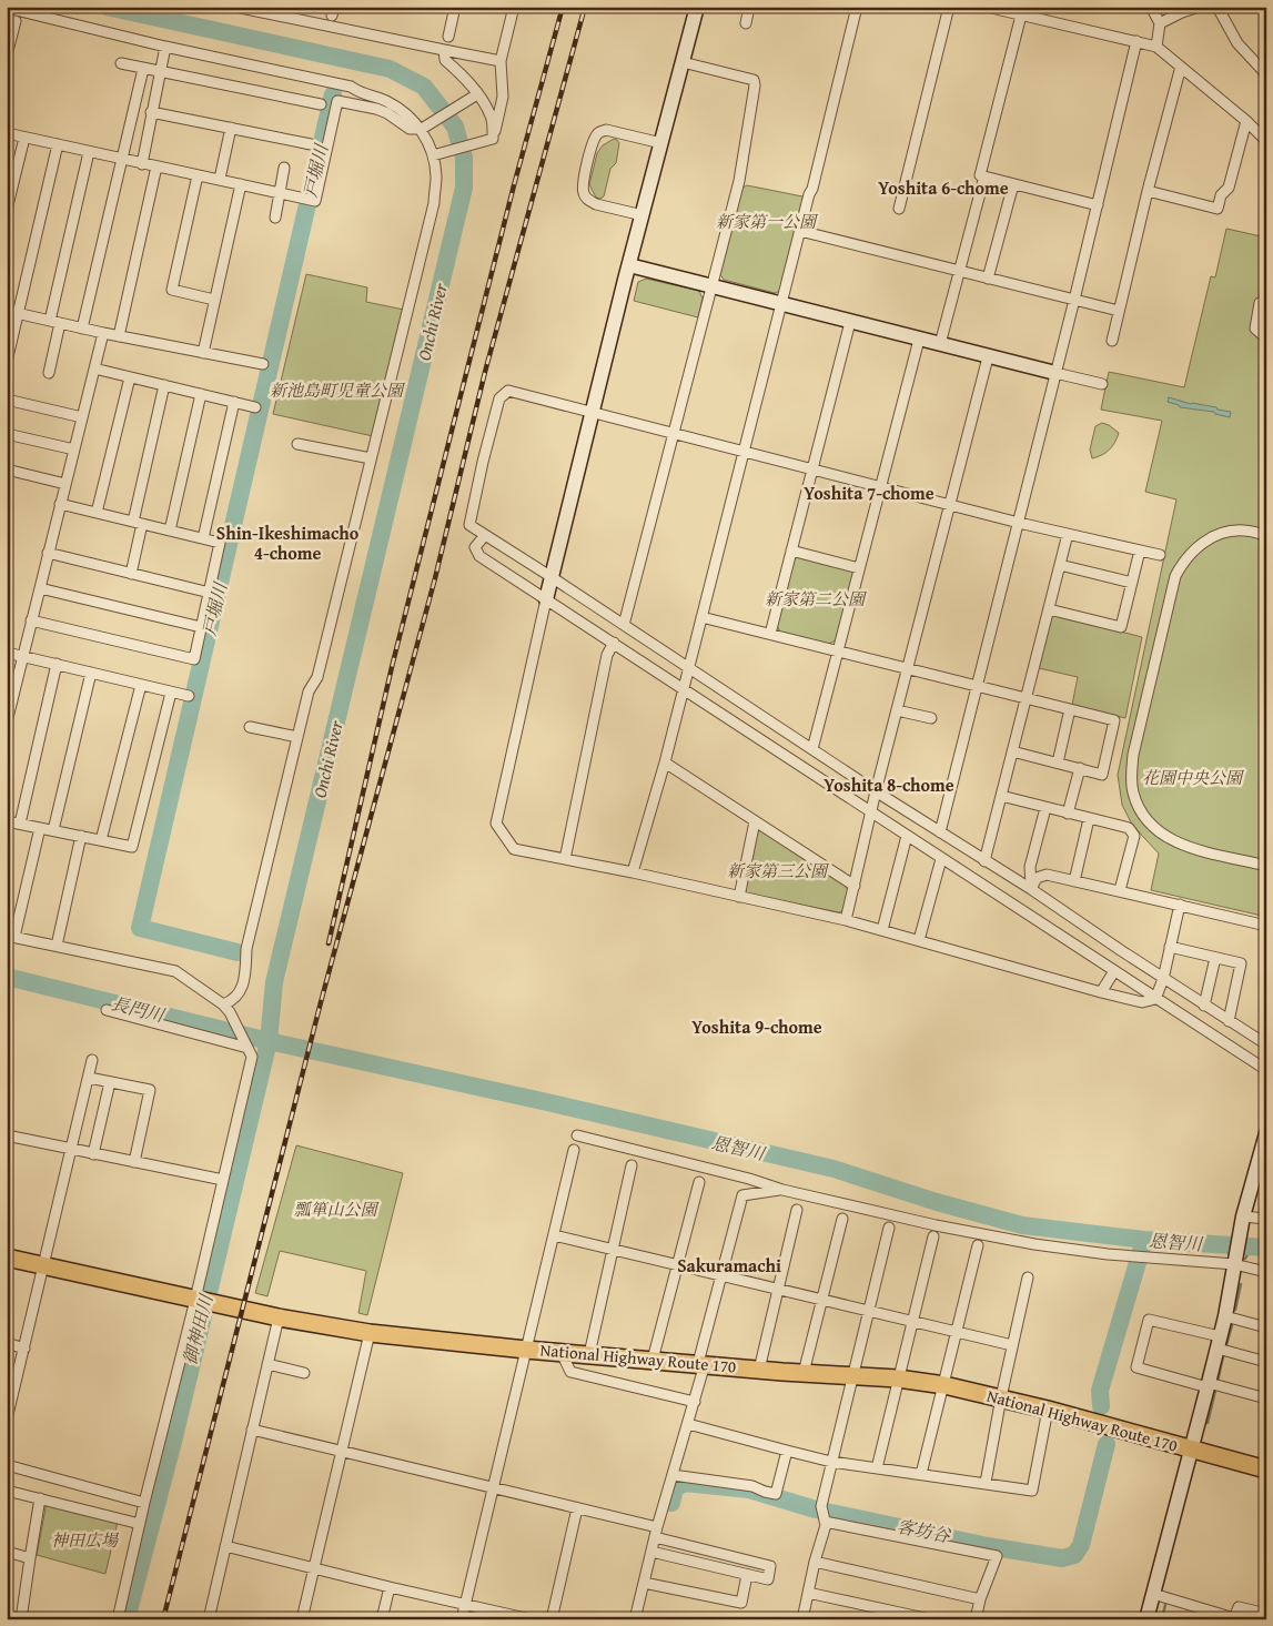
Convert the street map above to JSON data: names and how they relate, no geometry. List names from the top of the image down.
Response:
{
  "streets": {
    "highway": ["National Highway Route 170"]
  },
  "districts": [
    "Yoshita 6-chome",
    "Yoshita 7-chome",
    "Shin-Ikeshimacho 4-chome",
    "Yoshita 8-chome",
    "Yoshita 9-chome",
    "Sakuramachi"
  ],
  "water": [
    "戸堀川",
    "Onchi River",
    "長門川",
    "恩智川",
    "御神田川",
    "客坊谷"
  ],
  "parks": [
    "新家第一公園",
    "新池島町児童公園",
    "新家第二公園",
    "花園中央公園",
    "新家第三公園",
    "瓢箪山公園",
    "神田広場"
  ]
}
